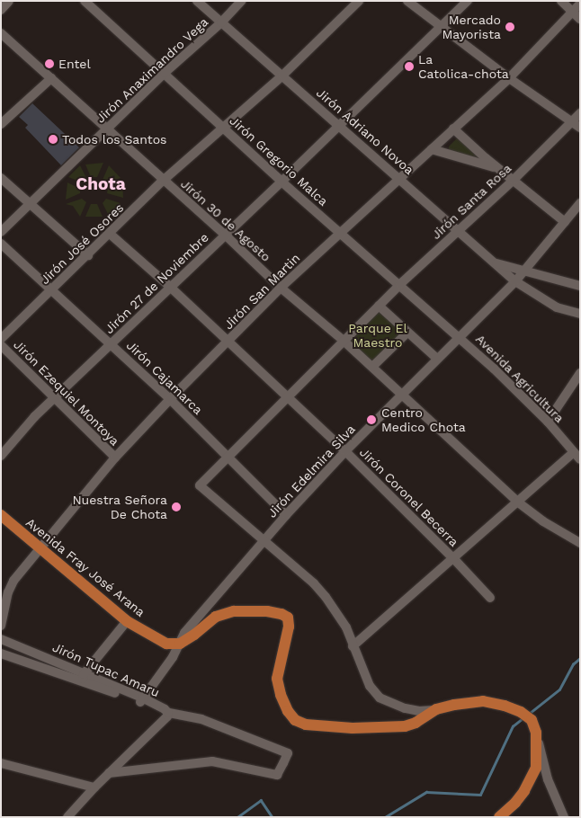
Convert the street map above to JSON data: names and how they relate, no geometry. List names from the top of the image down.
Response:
{
  "streets": {
    "main road": ["Avenida Fray José Arana"],
    "street": [
      "Jirón Anaximandro Vega",
      "Jirón Adriano Novoa",
      "Jirón Gregorio Malca",
      "Jirón Santa Rosa",
      "Jirón 30 de Agosto",
      "Jirón José Osores",
      "Jirón 27 de Noviembre",
      "Jirón San Martin",
      "Jirón Cajamarca",
      "Avenida Agricultura",
      "Jirón Ezequiel Montoya",
      "Jirón Edelmira Silva",
      "Jirón Coronel Becerra",
      "Jirón Tupac Amaru"
    ]
  },
  "crossings": [
    ["Jirón Anaximandro Vega", "Jirón Adriano Novoa"],
    ["Jirón Anaximandro Vega", "Jirón Gregorio Malca"],
    ["Jirón Anaximandro Vega", "Jirón 30 de Agosto"],
    ["Jirón Adriano Novoa", "Jirón Santa Rosa"],
    ["Jirón Adriano Novoa", "Jirón José Osores"],
    ["Jirón Adriano Novoa", "Jirón 27 de Noviembre"],
    ["Jirón Adriano Novoa", "Jirón San Martin"],
    ["Jirón Adriano Novoa", "Jirón Edelmira Silva"],
    ["Jirón Gregorio Malca", "Jirón Santa Rosa"],
    ["Jirón Gregorio Malca", "Jirón José Osores"],
    ["Jirón Gregorio Malca", "Jirón 27 de Noviembre"],
    ["Jirón Gregorio Malca", "Jirón San Martin"],
    ["Jirón Gregorio Malca", "Avenida Agricultura"],
    ["Jirón Gregorio Malca", "Jirón Edelmira Silva"],
    ["Jirón Santa Rosa", "Jirón 30 de Agosto"],
    ["Jirón Santa Rosa", "Jirón Cajamarca"],
    ["Jirón Santa Rosa", "Jirón Edelmira Silva"],
    ["Jirón Santa Rosa", "Jirón Coronel Becerra"],
    ["Jirón 30 de Agosto", "Jirón José Osores"],
    ["Jirón 30 de Agosto", "Jirón 27 de Noviembre"],
    ["Jirón 30 de Agosto", "Jirón San Martin"],
    ["Jirón 30 de Agosto", "Jirón Edelmira Silva"],
    ["Jirón José Osores", "Jirón Cajamarca"],
    ["Jirón José Osores", "Jirón Coronel Becerra"],
    ["Jirón 27 de Noviembre", "Jirón Cajamarca"],
    ["Jirón 27 de Noviembre", "Jirón Ezequiel Montoya"],
    ["Jirón 27 de Noviembre", "Jirón Coronel Becerra"],
    ["Jirón San Martin", "Jirón Cajamarca"],
    ["Jirón San Martin", "Jirón Ezequiel Montoya"],
    ["Jirón San Martin", "Jirón Coronel Becerra"],
    ["Jirón San Martin", "Avenida Fray José Arana"],
    ["Jirón Cajamarca", "Jirón Edelmira Silva"],
    ["Avenida Agricultura", "Jirón Edelmira Silva"],
    ["Jirón Edelmira Silva", "Jirón Coronel Becerra"],
    ["Jirón Edelmira Silva", "Avenida Fray José Arana"],
    ["Jirón Edelmira Silva", "Jirón Tupac Amaru"]
  ],
  "districts": ["Chota"],
  "parks": ["Parque El Maestro"],
  "places": [
    "Mercado Mayorista",
    "Entel",
    "La Catolica-chota",
    "Todos los Santos",
    "Centro Medico Chota",
    "Nuestra Señora De Chota"
  ]
}
